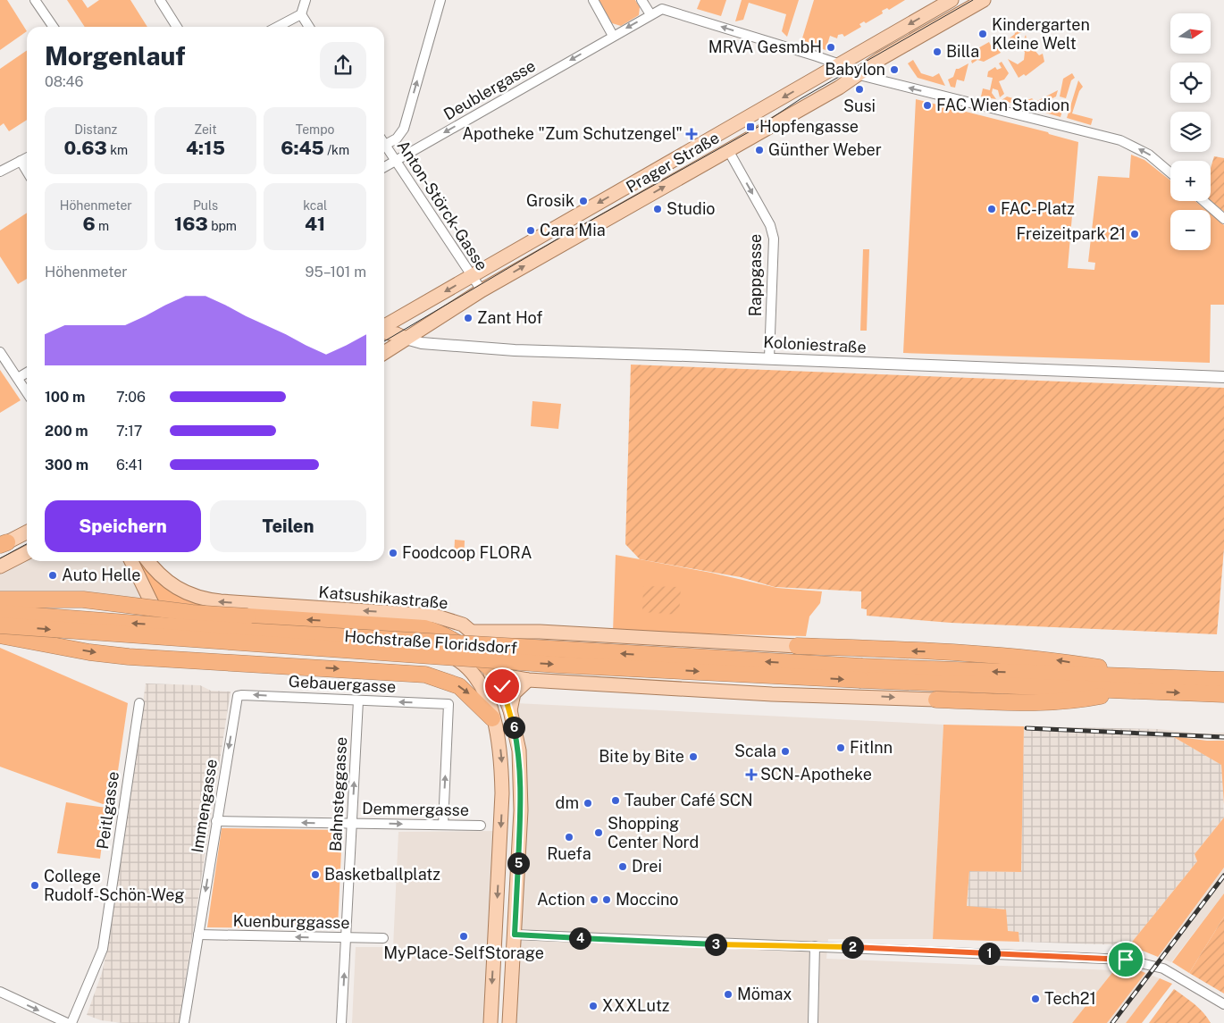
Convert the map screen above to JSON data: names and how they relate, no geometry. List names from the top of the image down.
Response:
{
  "streets": {
    "highway": ["Hochstraße Floridsdorf"],
    "main road": ["Prager Straße", "Katsushikastraße"],
    "street": [
      "Deublergasse",
      "Anton-Störck-Gasse",
      "Rappgasse",
      "Koloniestraße",
      "Gebauergasse",
      "Bahnsteggasse",
      "Immengasse",
      "Demmergasse",
      "Peitlgasse",
      "Kuenburggasse"
    ]
  },
  "crossings": [
    ["Deublergasse", "Anton-Störck-Gasse"],
    ["Prager Straße", "Anton-Störck-Gasse"],
    ["Prager Straße", "Rappgasse"],
    ["Prager Straße", "Koloniestraße"],
    ["Rappgasse", "Koloniestraße"],
    ["Gebauergasse", "Bahnsteggasse"],
    ["Gebauergasse", "Immengasse"],
    ["Gebauergasse", "Demmergasse"],
    ["Bahnsteggasse", "Demmergasse"],
    ["Bahnsteggasse", "Kuenburggasse"],
    ["Immengasse", "Demmergasse"],
    ["Immengasse", "Kuenburggasse"]
  ],
  "one_way": [
    "Deublergasse",
    "Rappgasse",
    "Bahnsteggasse",
    "Immengasse",
    "Kuenburggasse"
  ],
  "places": {
    "other": [
      "Kindergarten Kleine Welt",
      "MRVA GesmbH",
      "Billa",
      "Babylon",
      "Susi",
      "FAC Wien Stadion",
      "Günther Weber",
      "Grosik",
      "Studio",
      "FAC-Platz",
      "Cara Mia",
      "Freizeitpark 21",
      "Zant Hof",
      "Foodcoop FLORA",
      "Auto Helle",
      "FitInn",
      "Scala",
      "Bite by Bite",
      "Tauber Café SCN",
      "dm",
      "Shopping Center Nord",
      "Ruefa",
      "Drei",
      "Basketballplatz",
      "College Rudolf-Schön-Weg",
      "Action",
      "Moccino",
      "MyPlace-SelfStorage",
      "Mömax",
      "Tech21",
      "XXXLutz"
    ],
    "transit": ["Hopfengasse"],
    "health": ["Apotheke \"Zum Schutzengel\"", "SCN-Apotheke"]
  },
  "north": "right",
  "page": {
    "map_buttons": ["+", "−"],
    "heading": ["Morgenlauf", "08:46"],
    "stats": [
      ["Distanz", "0.63 km"],
      ["Zeit", "4:15"],
      ["Tempo", "6:45 /km"],
      ["Höhenmeter", "6 m"],
      ["Puls", "163 bpm"],
      ["kcal", "41"]
    ],
    "chart": ["Höhenmeter", "95–101 m"],
    "list": [
      {
        "name": "100 m",
        "note": "7:06"
      },
      {
        "name": "200 m",
        "note": "7:17"
      },
      {
        "name": "300 m",
        "note": "6:41"
      }
    ],
    "buttons": ["Speichern", "Teilen"],
    "pins": [
      "6",
      "5",
      "4",
      "3",
      "2",
      "1"
    ]
  }
}
